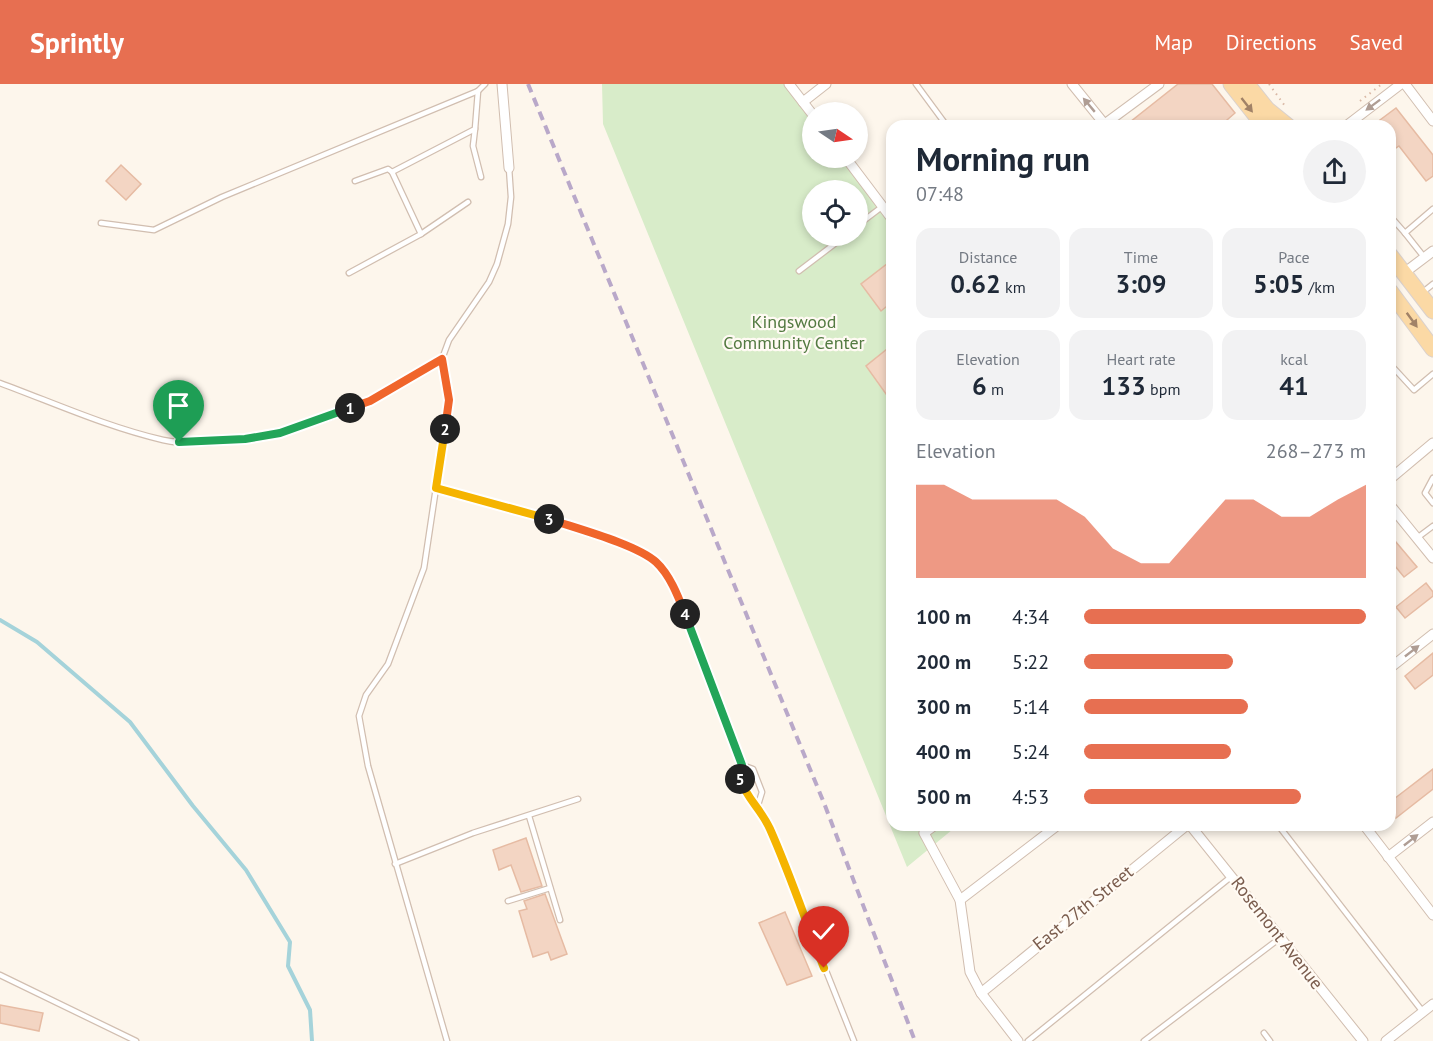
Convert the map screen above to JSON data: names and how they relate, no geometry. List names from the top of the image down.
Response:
{
  "streets": {
    "street": ["East 27th Street", "Rosemont Avenue"]
  },
  "parks": ["Kingswood Community Center"],
  "north": "right",
  "page": {
    "header": "Sprintly",
    "nav": ["Map", "Directions", "Saved"],
    "heading": ["Morning run", "07:48"],
    "stats": [
      ["Distance", "0.62 km"],
      ["Time", "3:09"],
      ["Pace", "5:05 /km"],
      ["Elevation", "6 m"],
      ["Heart rate", "133 bpm"],
      ["kcal", "41"]
    ],
    "pins": [
      "1",
      "2",
      "3",
      "4",
      "5"
    ],
    "chart": ["Elevation", "268–273 m"],
    "list": [
      {
        "name": "100 m",
        "note": "4:34"
      },
      {
        "name": "200 m",
        "note": "5:22"
      },
      {
        "name": "300 m",
        "note": "5:14"
      },
      {
        "name": "400 m",
        "note": "5:24"
      },
      {
        "name": "500 m",
        "note": "4:53"
      }
    ]
  }
}
